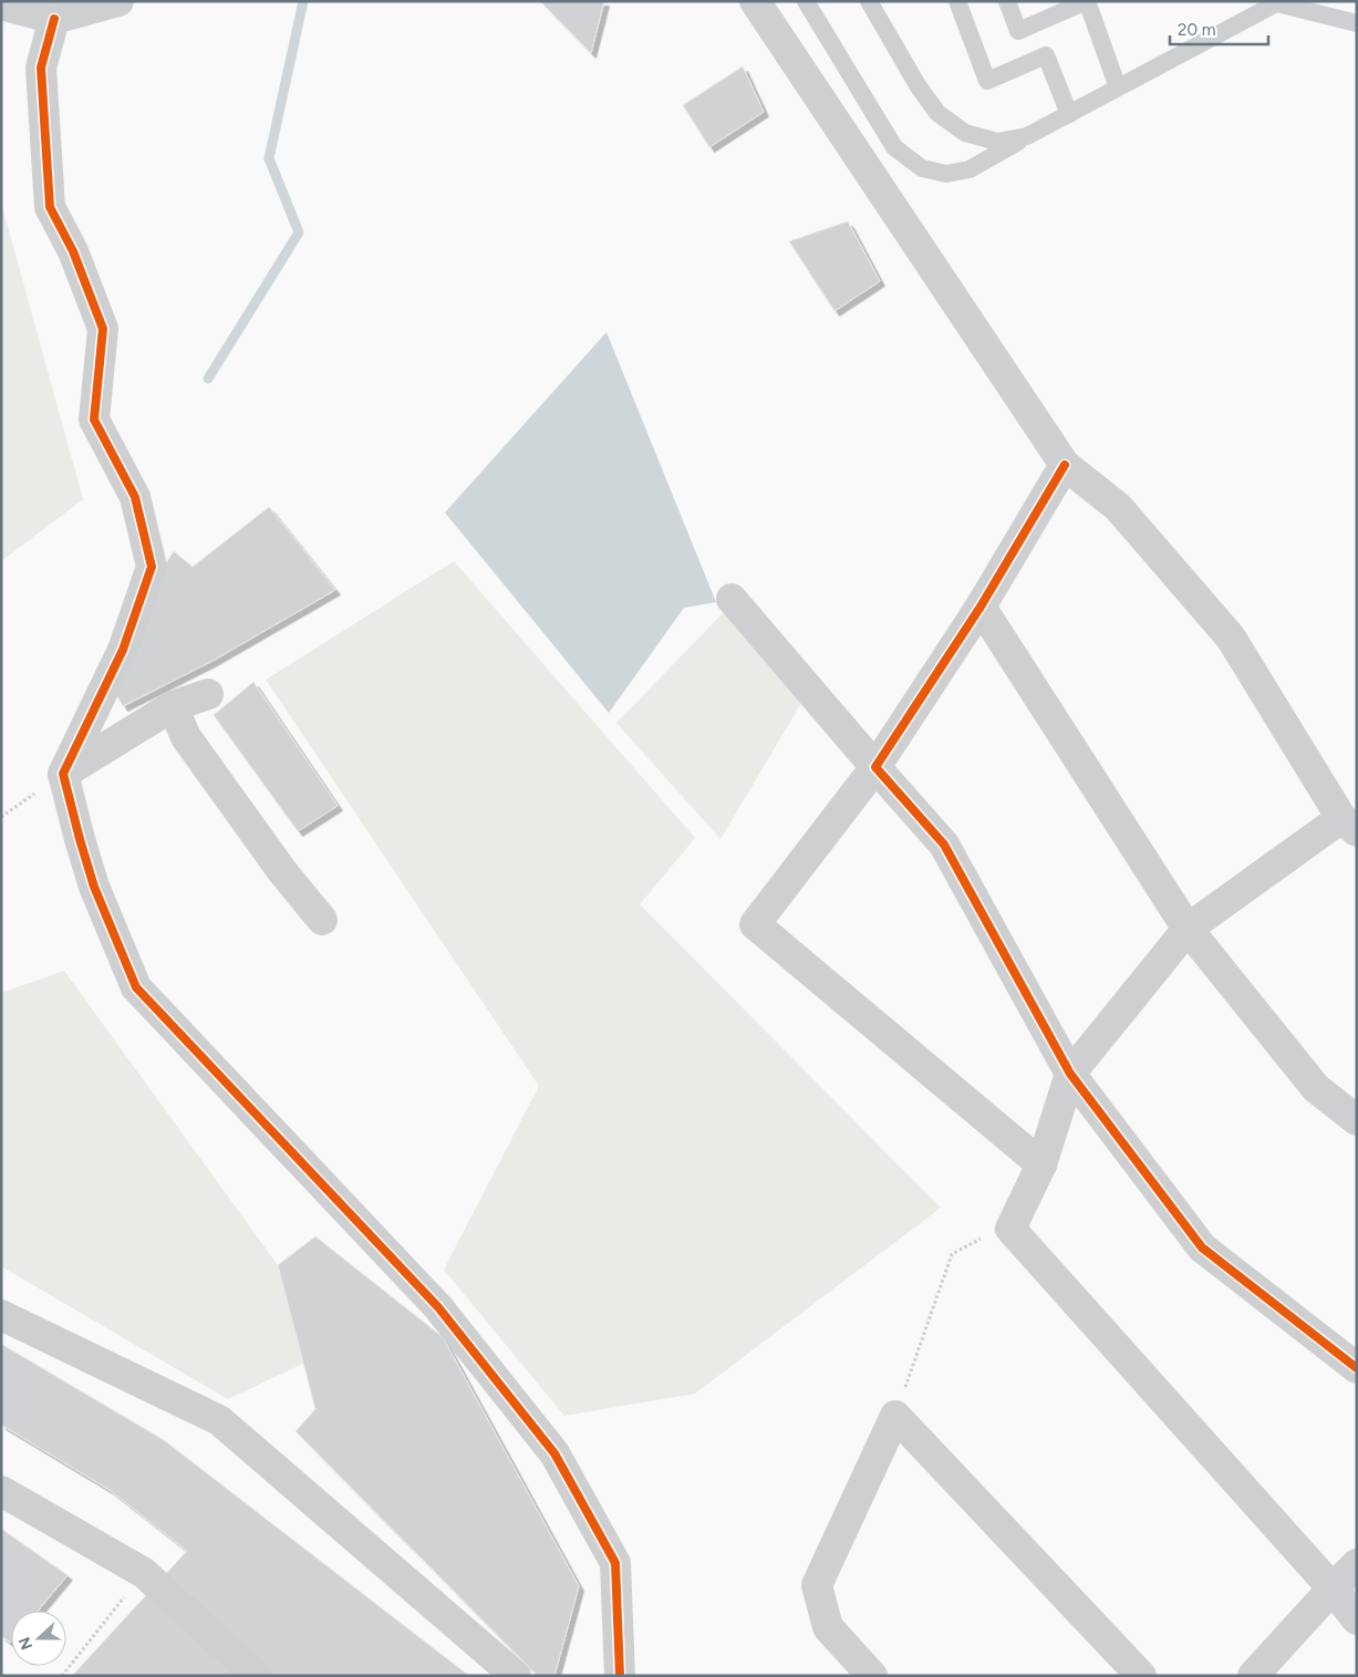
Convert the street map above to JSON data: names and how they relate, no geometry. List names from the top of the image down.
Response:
{
  "scale_bar": "20 m",
  "north": "left"
}
